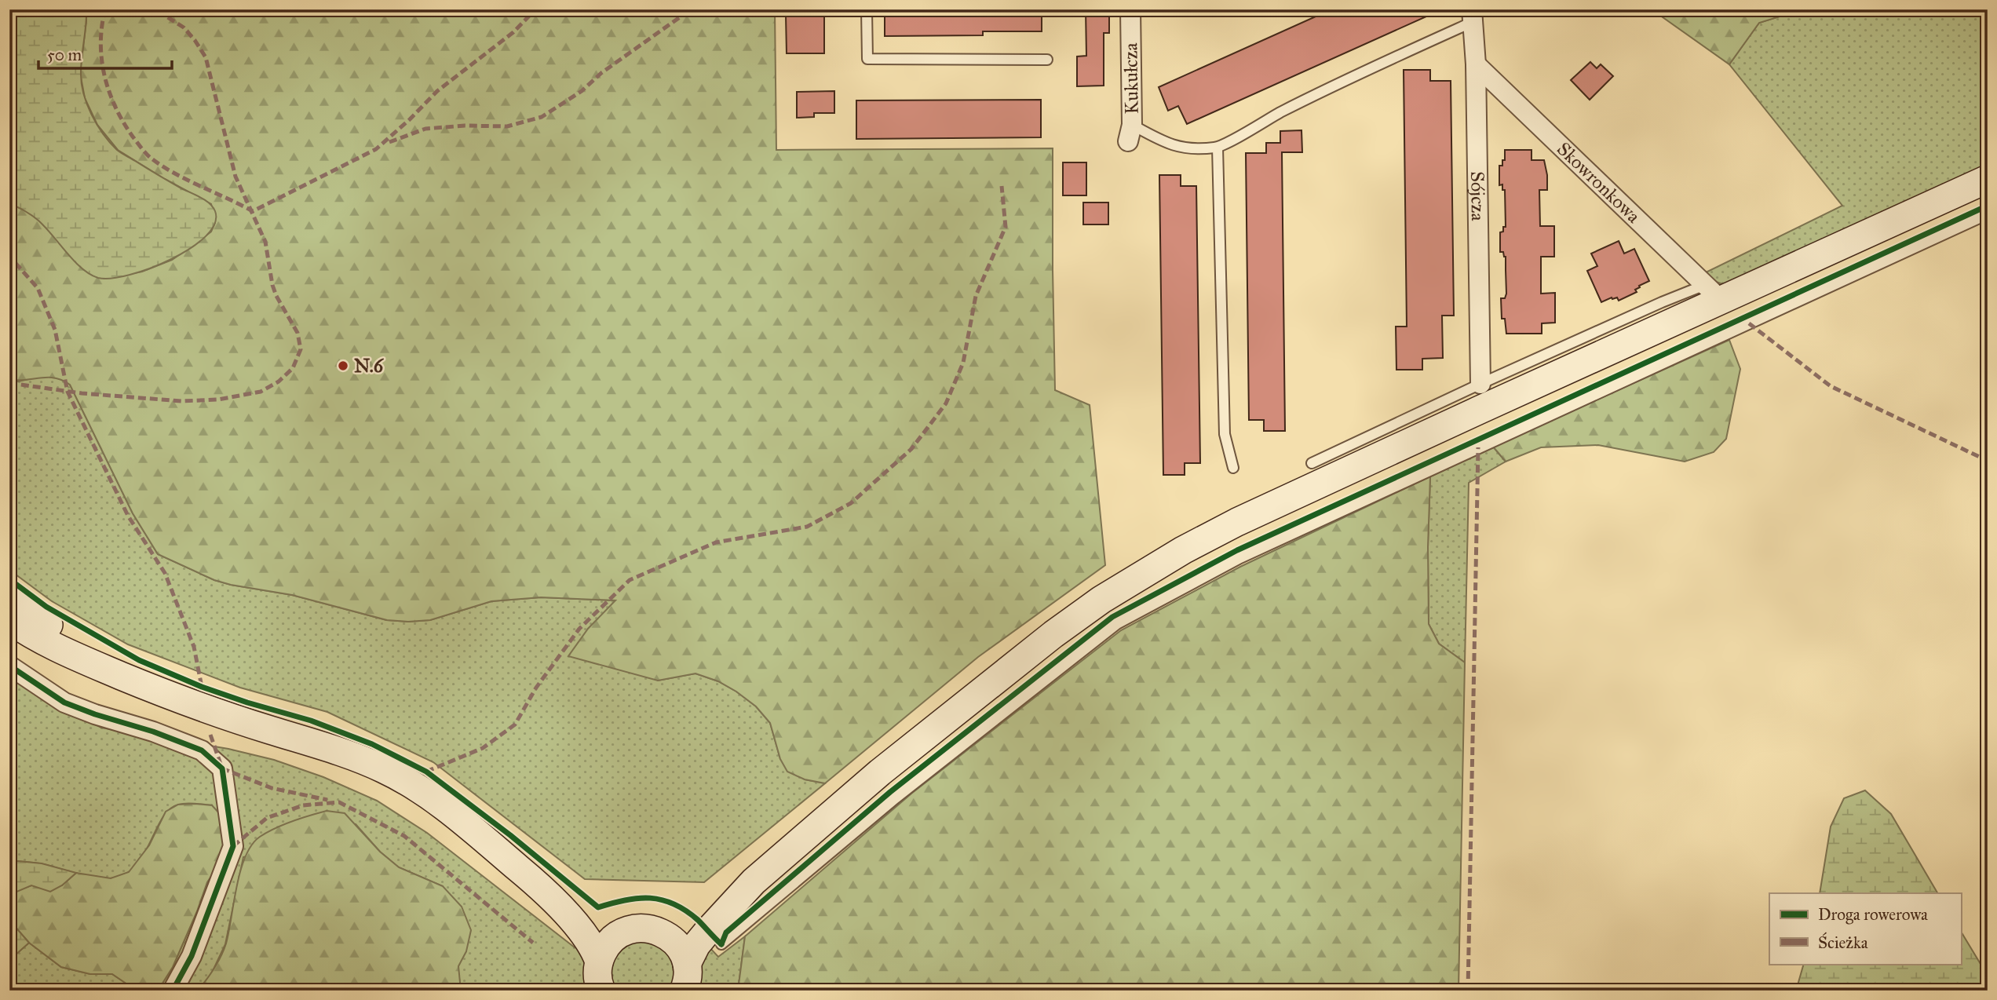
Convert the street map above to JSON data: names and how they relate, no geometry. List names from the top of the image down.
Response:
{
  "streets": {
    "street": ["Kukułcza", "Skowronkowa", "Sójcza"]
  },
  "crossings": [
    ["Skowronkowa", "Sójcza"]
  ],
  "places": ["N.6"],
  "legend": ["Droga rowerowa", "Ścieżka"],
  "scale_bar": "50 m"
}
